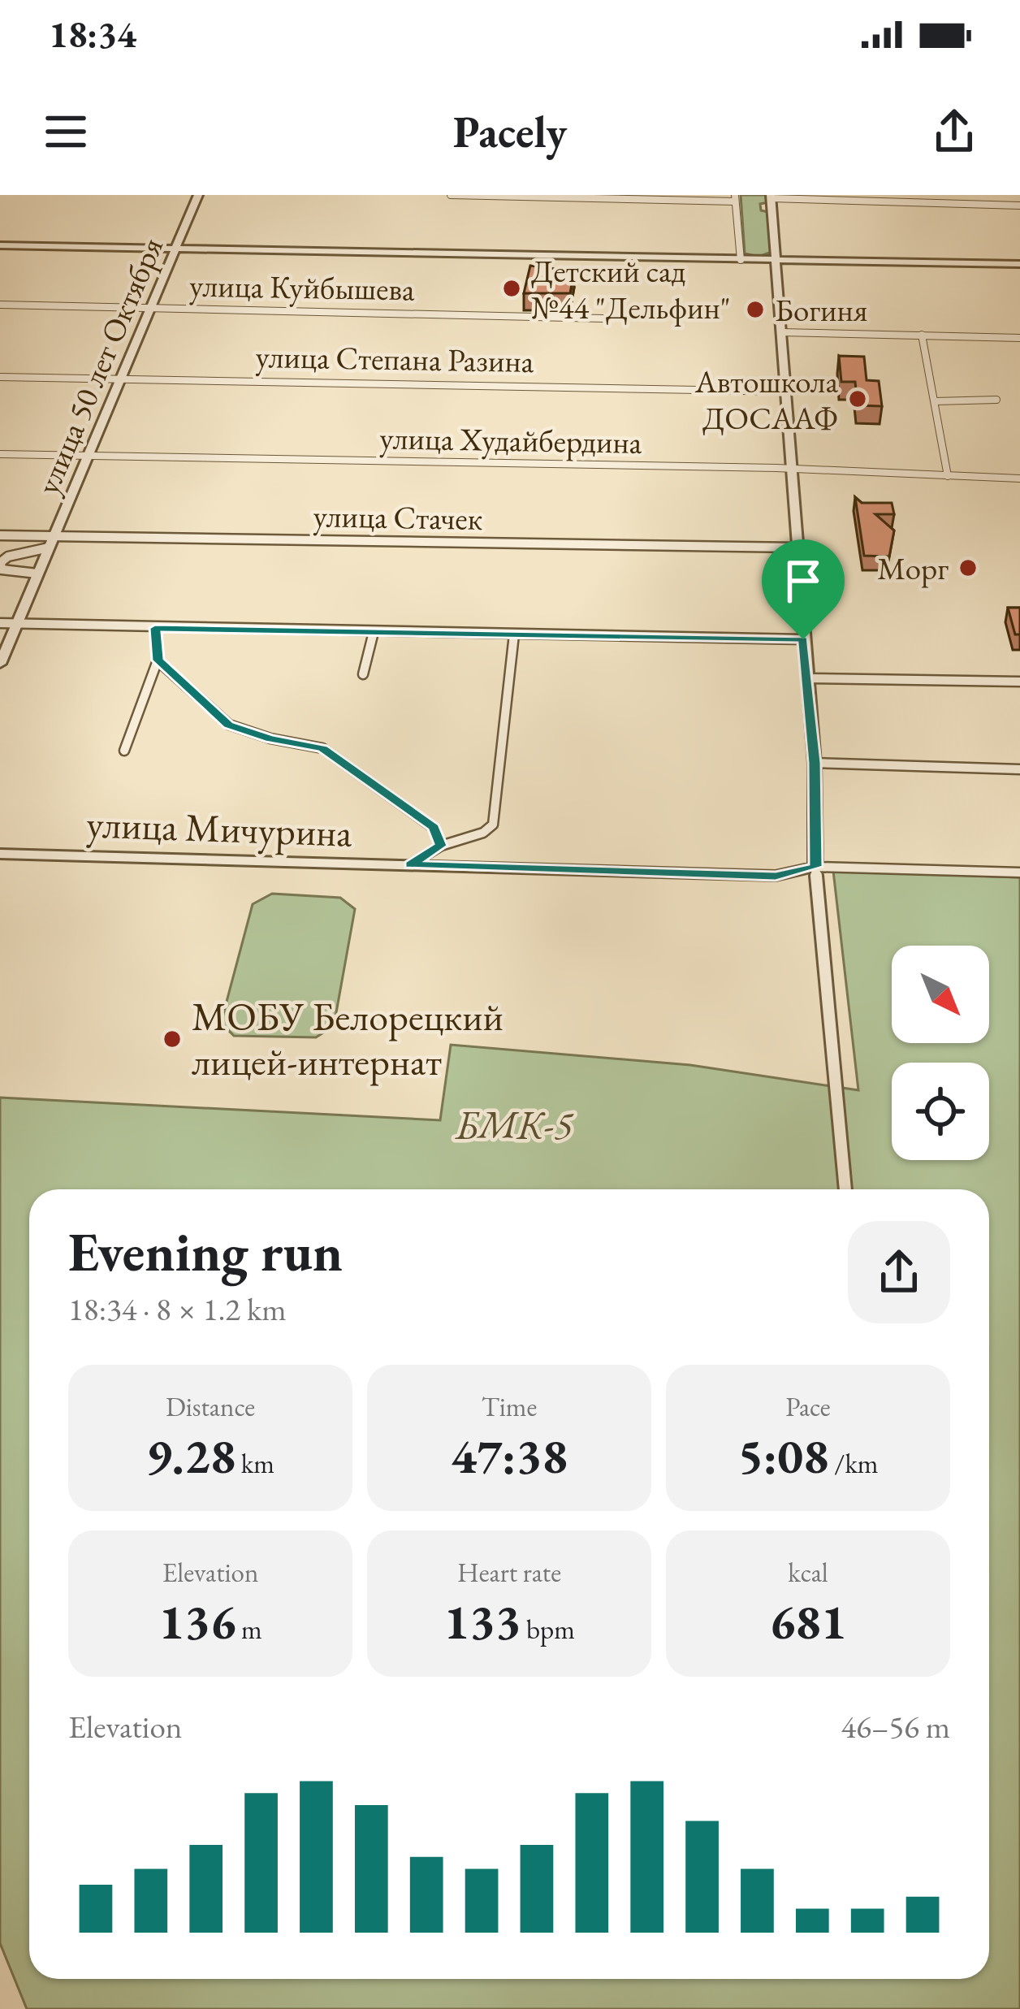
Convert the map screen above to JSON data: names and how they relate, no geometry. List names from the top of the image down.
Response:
{
  "streets": {
    "street": [
      "улица Куйбышева",
      "улица Степана Разина",
      "улица 50 лет Октября",
      "улица Худайбердина",
      "улица Стачек",
      "улица Мичурина"
    ]
  },
  "crossings": [
    ["улица Куйбышева", "улица 50 лет Октября"],
    ["улица Степана Разина", "улица 50 лет Октября"],
    ["улица 50 лет Октября", "улица Худайбердина"],
    ["улица 50 лет Октября", "улица Стачек"]
  ],
  "parks": ["БМК-5"],
  "places": [
    "Детский сад №44 \"Дельфин\"",
    "Богиня",
    "Автошкола ДОСААФ",
    "Морг",
    "МОБУ Белорецкий лицей-интернат"
  ],
  "north": "bottom right",
  "page": {
    "status": "18:34",
    "header": "Pacely",
    "heading": ["Evening run", "18:34 · 8 × 1.2 km"],
    "stats": [
      ["Distance", "9.28 km"],
      ["Time", "47:38"],
      ["Pace", "5:08 /km"],
      ["Elevation", "136 m"],
      ["Heart rate", "133 bpm"],
      ["kcal", "681"]
    ],
    "chart": ["Elevation", "46–56 m"]
  }
}
